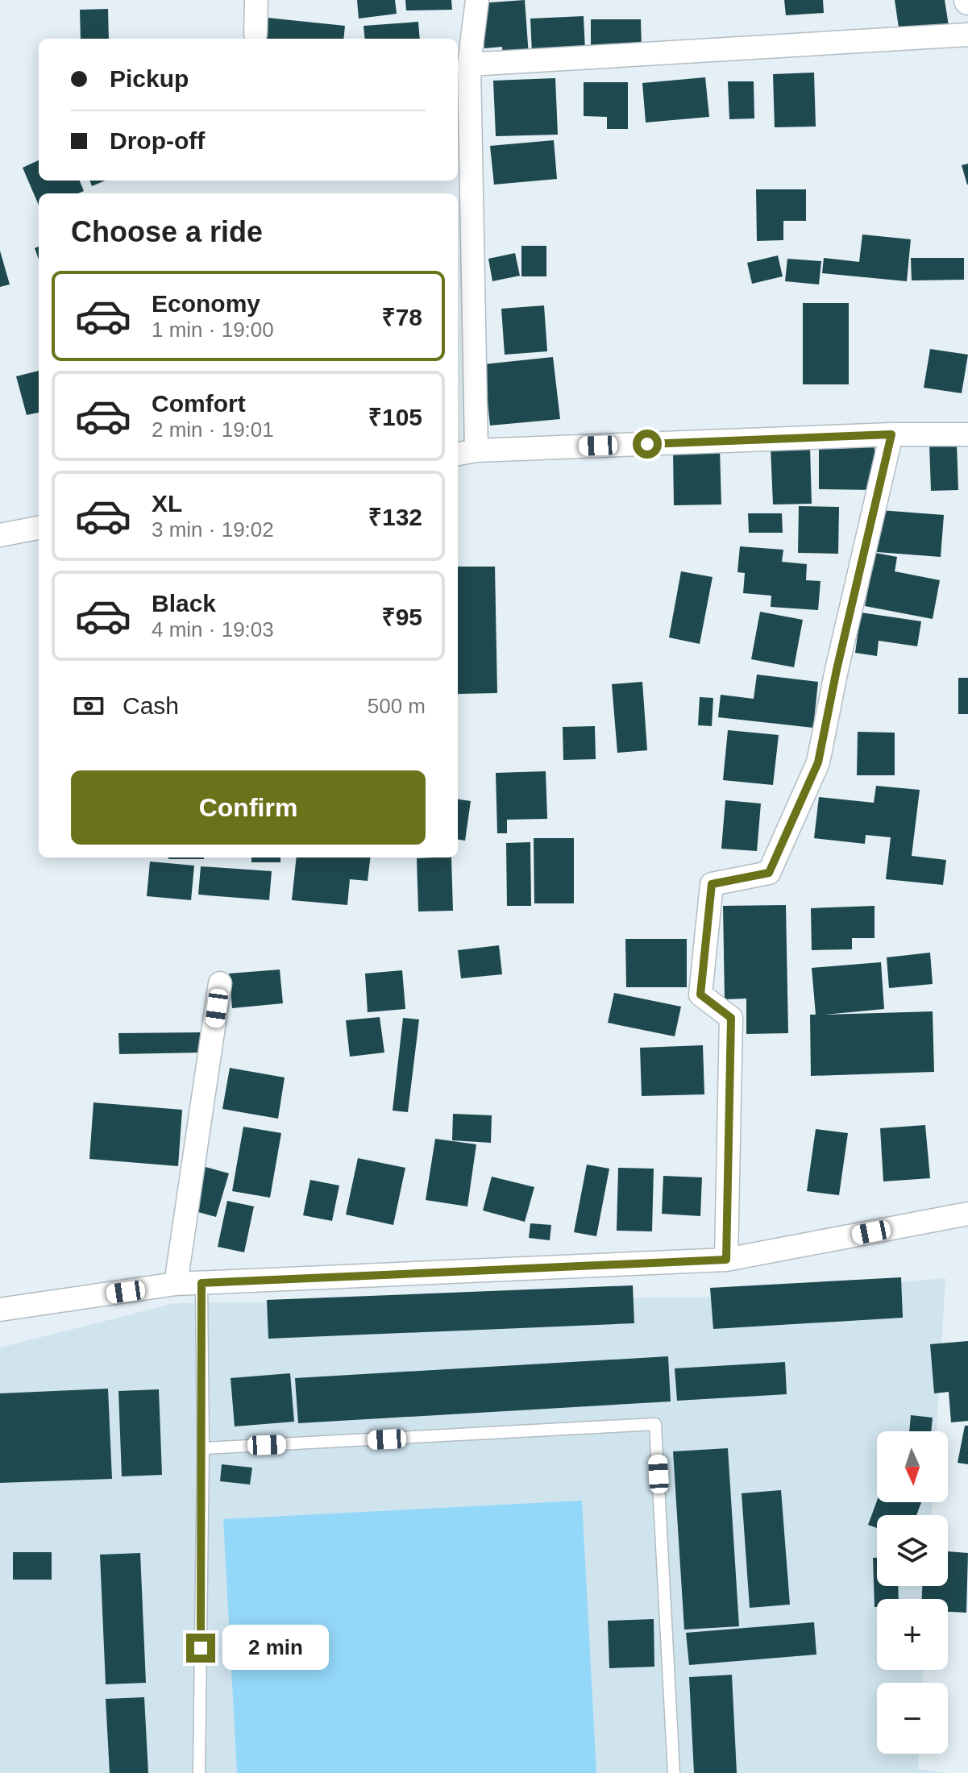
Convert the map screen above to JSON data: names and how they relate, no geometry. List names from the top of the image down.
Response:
{
  "north": "bottom",
  "page": {
    "banner": ["Pickup", "Drop-off"],
    "heading": "Choose a ride",
    "list": [
      {
        "name": "Economy",
        "note": "1 min · 19:00",
        "value": "₹78"
      },
      {
        "name": "Comfort",
        "note": "2 min · 19:01",
        "value": "₹105"
      },
      {
        "name": "XL",
        "note": "3 min · 19:02",
        "value": "₹132"
      },
      {
        "name": "Black",
        "note": "4 min · 19:03",
        "value": "₹95"
      }
    ],
    "pay": ["Cash", "500 m"],
    "buttons": "Confirm",
    "map_buttons": ["+", "−"],
    "bubble": "2 min"
  }
}
